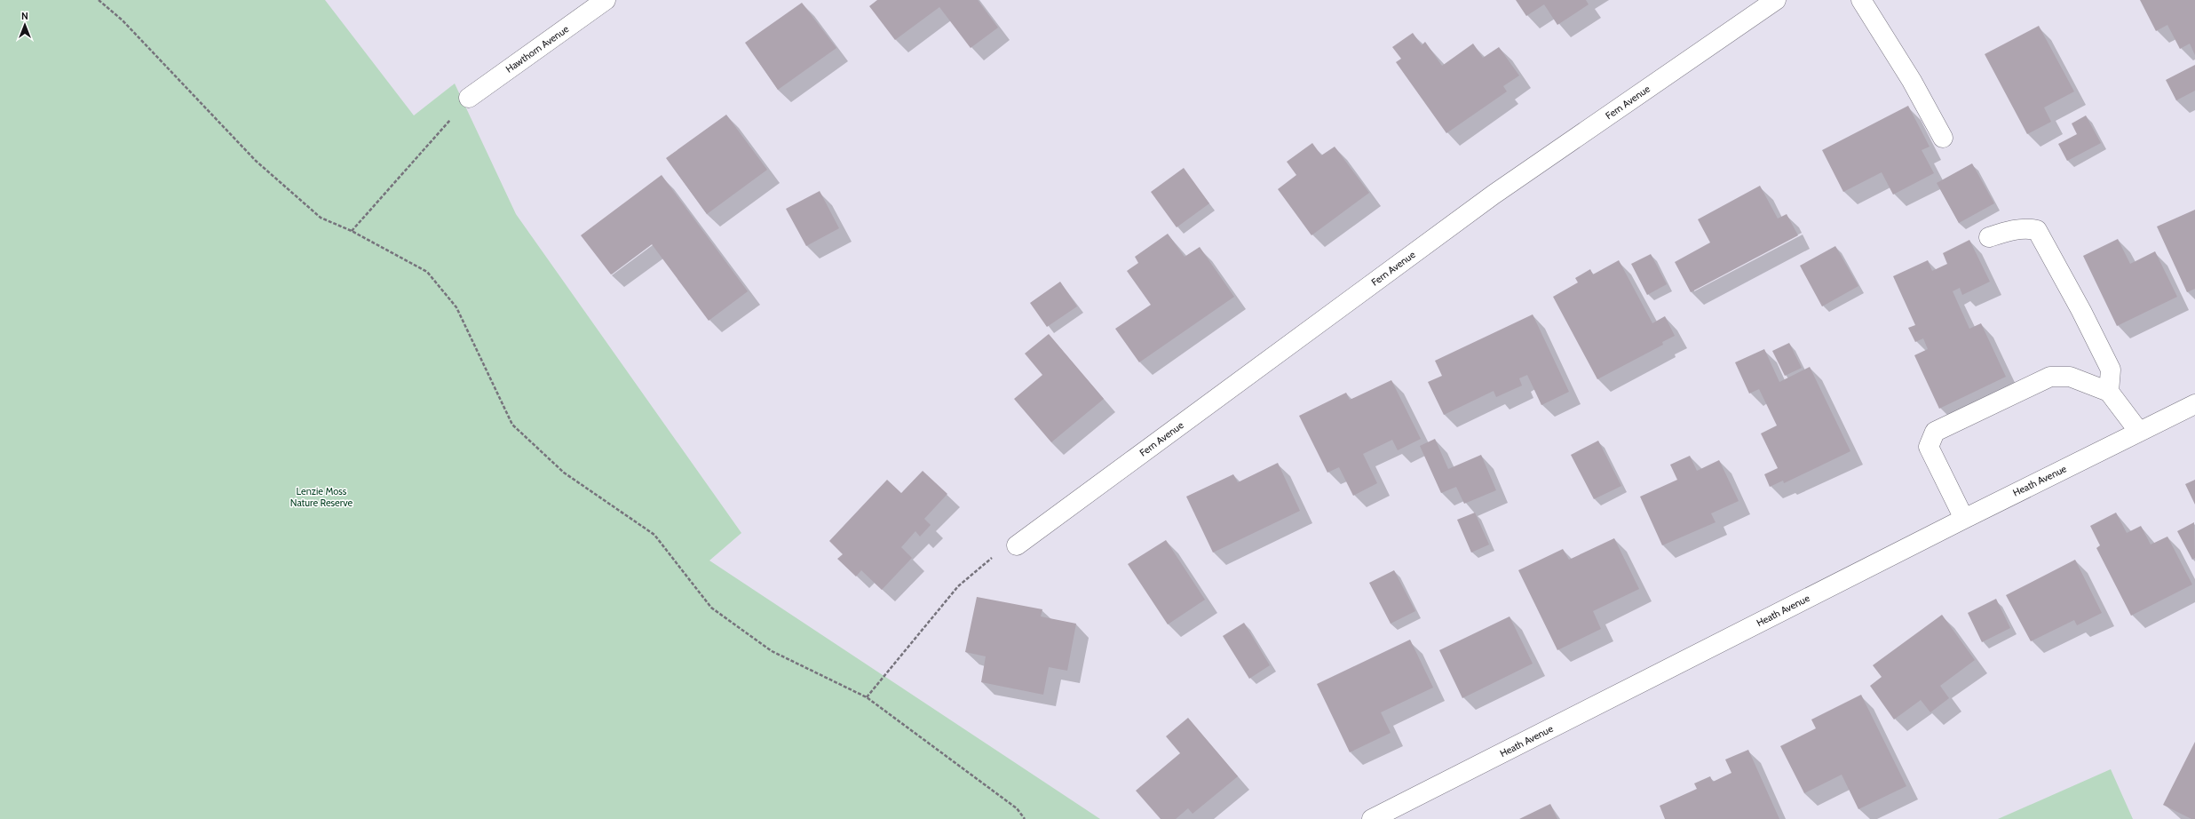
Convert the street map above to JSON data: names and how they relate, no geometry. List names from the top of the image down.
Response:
{
  "streets": {
    "street": ["Hawthorn Avenue", "Fern Avenue", "Heath Avenue"]
  },
  "parks": ["Lenzie Moss Nature Reserve"],
  "north": "top"
}
